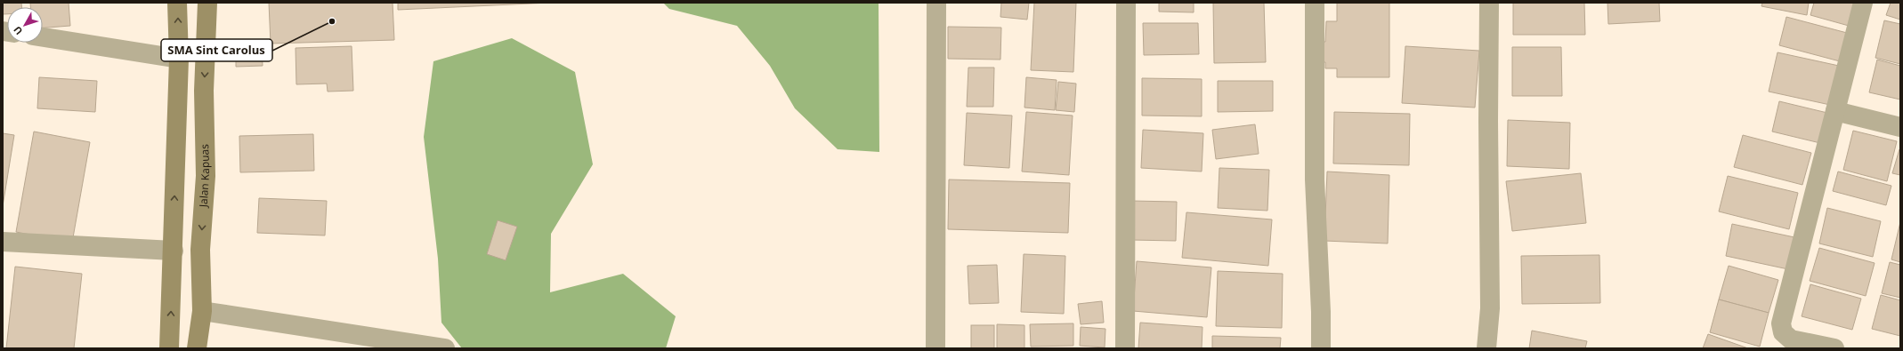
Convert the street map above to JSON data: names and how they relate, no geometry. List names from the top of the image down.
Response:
{
  "streets": {
    "street": ["Jalan Kapuas"]
  },
  "places": ["SMA Sint Carolus"],
  "north": "bottom left"
}
